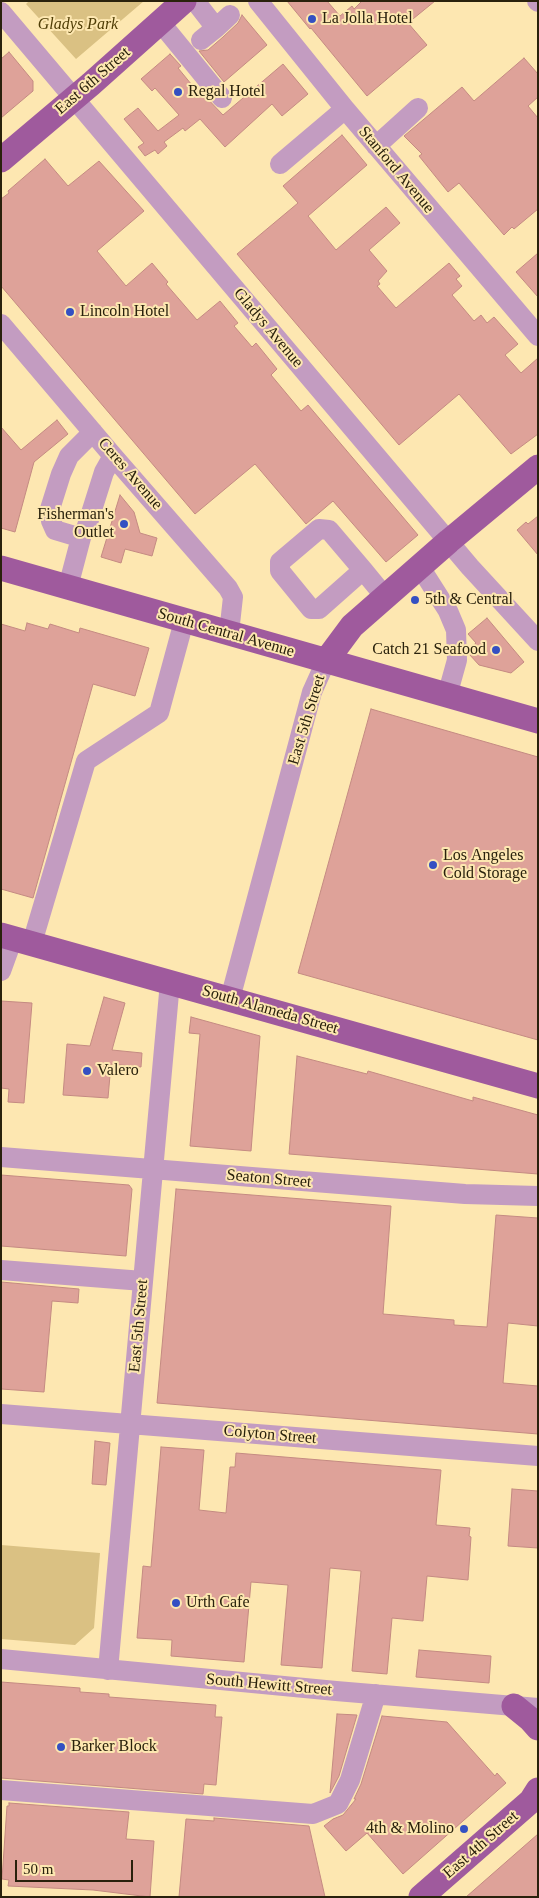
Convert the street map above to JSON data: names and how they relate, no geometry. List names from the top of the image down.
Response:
{
  "streets": {
    "main road": [
      "East 6th Street",
      "South Central Avenue",
      "East 5th Street",
      "South Alameda Street",
      "East 4th Street"
    ],
    "street": [
      "Stanford Avenue",
      "Gladys Avenue",
      "Ceres Avenue",
      "Seaton Street",
      "Colyton Street",
      "South Hewitt Street"
    ]
  },
  "crossings": [
    ["East 6th Street", "Gladys Avenue"],
    ["Gladys Avenue", "East 5th Street"],
    ["Ceres Avenue", "South Central Avenue"],
    ["South Central Avenue", "East 5th Street"],
    ["East 5th Street", "South Alameda Street"],
    ["East 5th Street", "Seaton Street"],
    ["East 5th Street", "Colyton Street"],
    ["East 5th Street", "South Hewitt Street"]
  ],
  "parks": ["Gladys Park"],
  "places": [
    "La Jolla Hotel",
    "Regal Hotel",
    "Lincoln Hotel",
    "Fisherman's Outlet",
    "5th & Central",
    "Catch 21 Seafood",
    "Los Angeles Cold Storage",
    "Valero",
    "Urth Cafe",
    "Barker Block",
    "4th & Molino"
  ],
  "scale_bar": "50 m"
}
